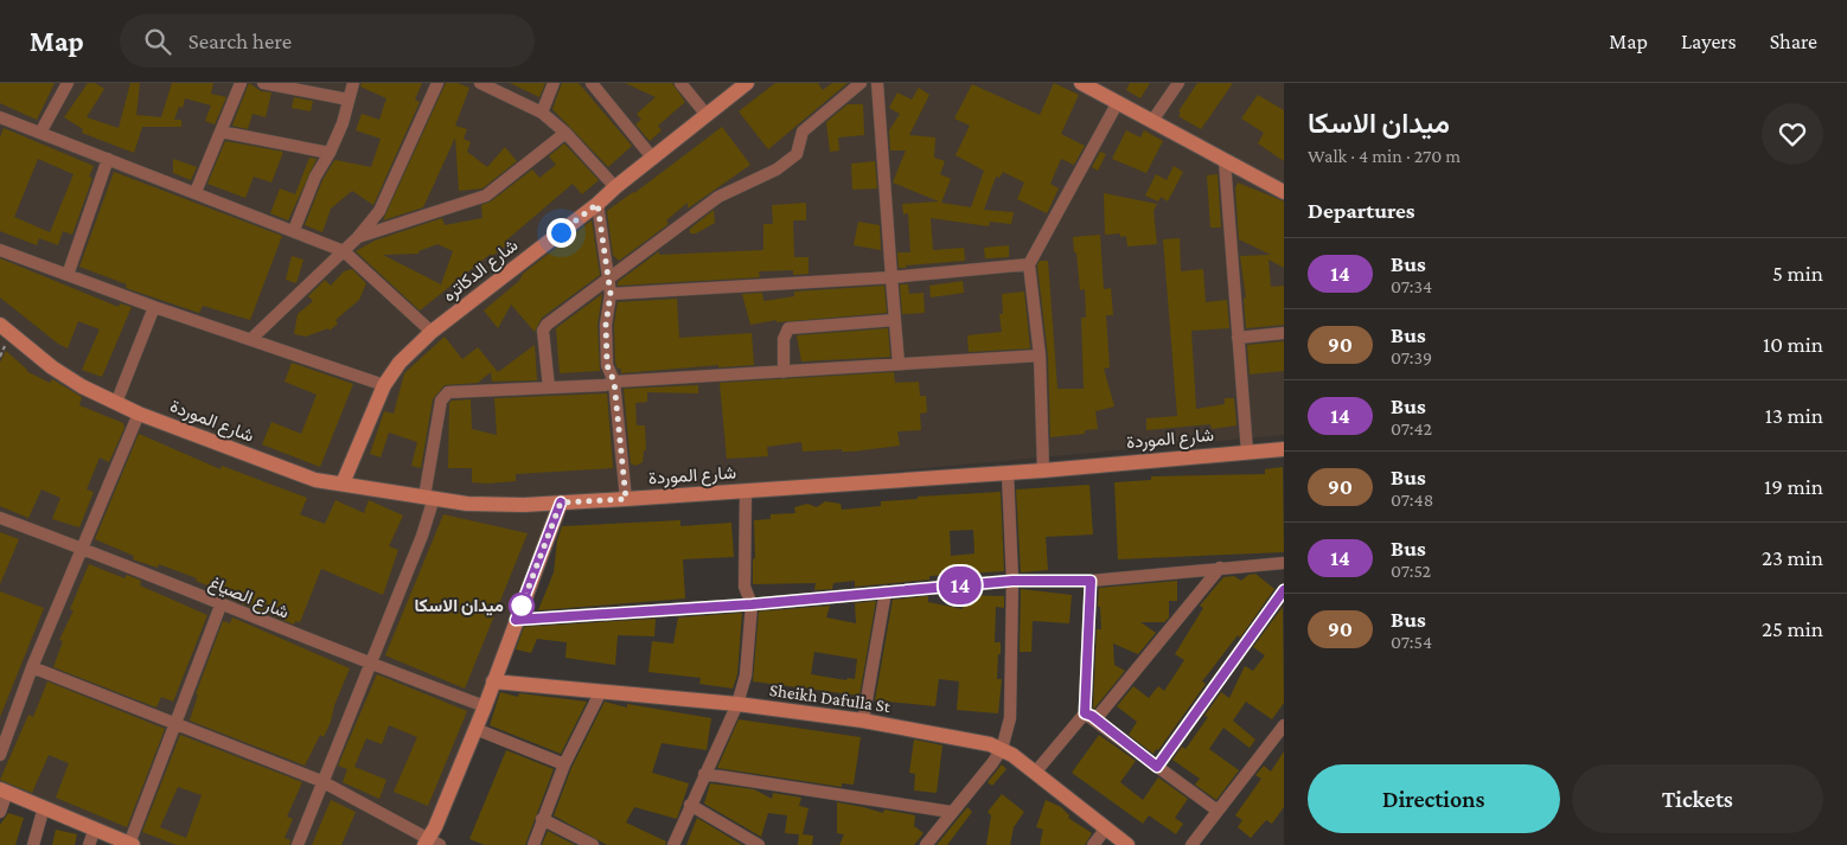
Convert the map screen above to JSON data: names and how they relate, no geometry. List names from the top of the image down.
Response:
{
  "streets": {
    "street": [
      "شارع الدكاتره",
      "شارع الموردة",
      "شارع الصياغ",
      "Sheikh Dafulla St"
    ]
  },
  "crossings": [
    ["شارع الدكاتره", "شارع الموردة"]
  ],
  "places": ["ميدان الاسكا"],
  "lines": ["bus line 14"],
  "page": {
    "header": "Map",
    "search": "Search here",
    "nav": ["Map", "Layers", "Share"],
    "on_map": "14",
    "heading": [
      ["ميدان الاسكا", "Walk · 4 min · 270 m"],
      "Departures"
    ],
    "list": [
      {
        "mark": "14",
        "name": "Bus",
        "note": "07:34",
        "value": "5 min"
      },
      {
        "mark": "90",
        "name": "Bus",
        "note": "07:39",
        "value": "10 min"
      },
      {
        "mark": "14",
        "name": "Bus",
        "note": "07:42",
        "value": "13 min"
      },
      {
        "mark": "90",
        "name": "Bus",
        "note": "07:48",
        "value": "19 min"
      },
      {
        "mark": "14",
        "name": "Bus",
        "note": "07:52",
        "value": "23 min"
      },
      {
        "mark": "90",
        "name": "Bus",
        "note": "07:54",
        "value": "25 min"
      }
    ],
    "buttons": ["Directions", "Tickets"]
  }
}
